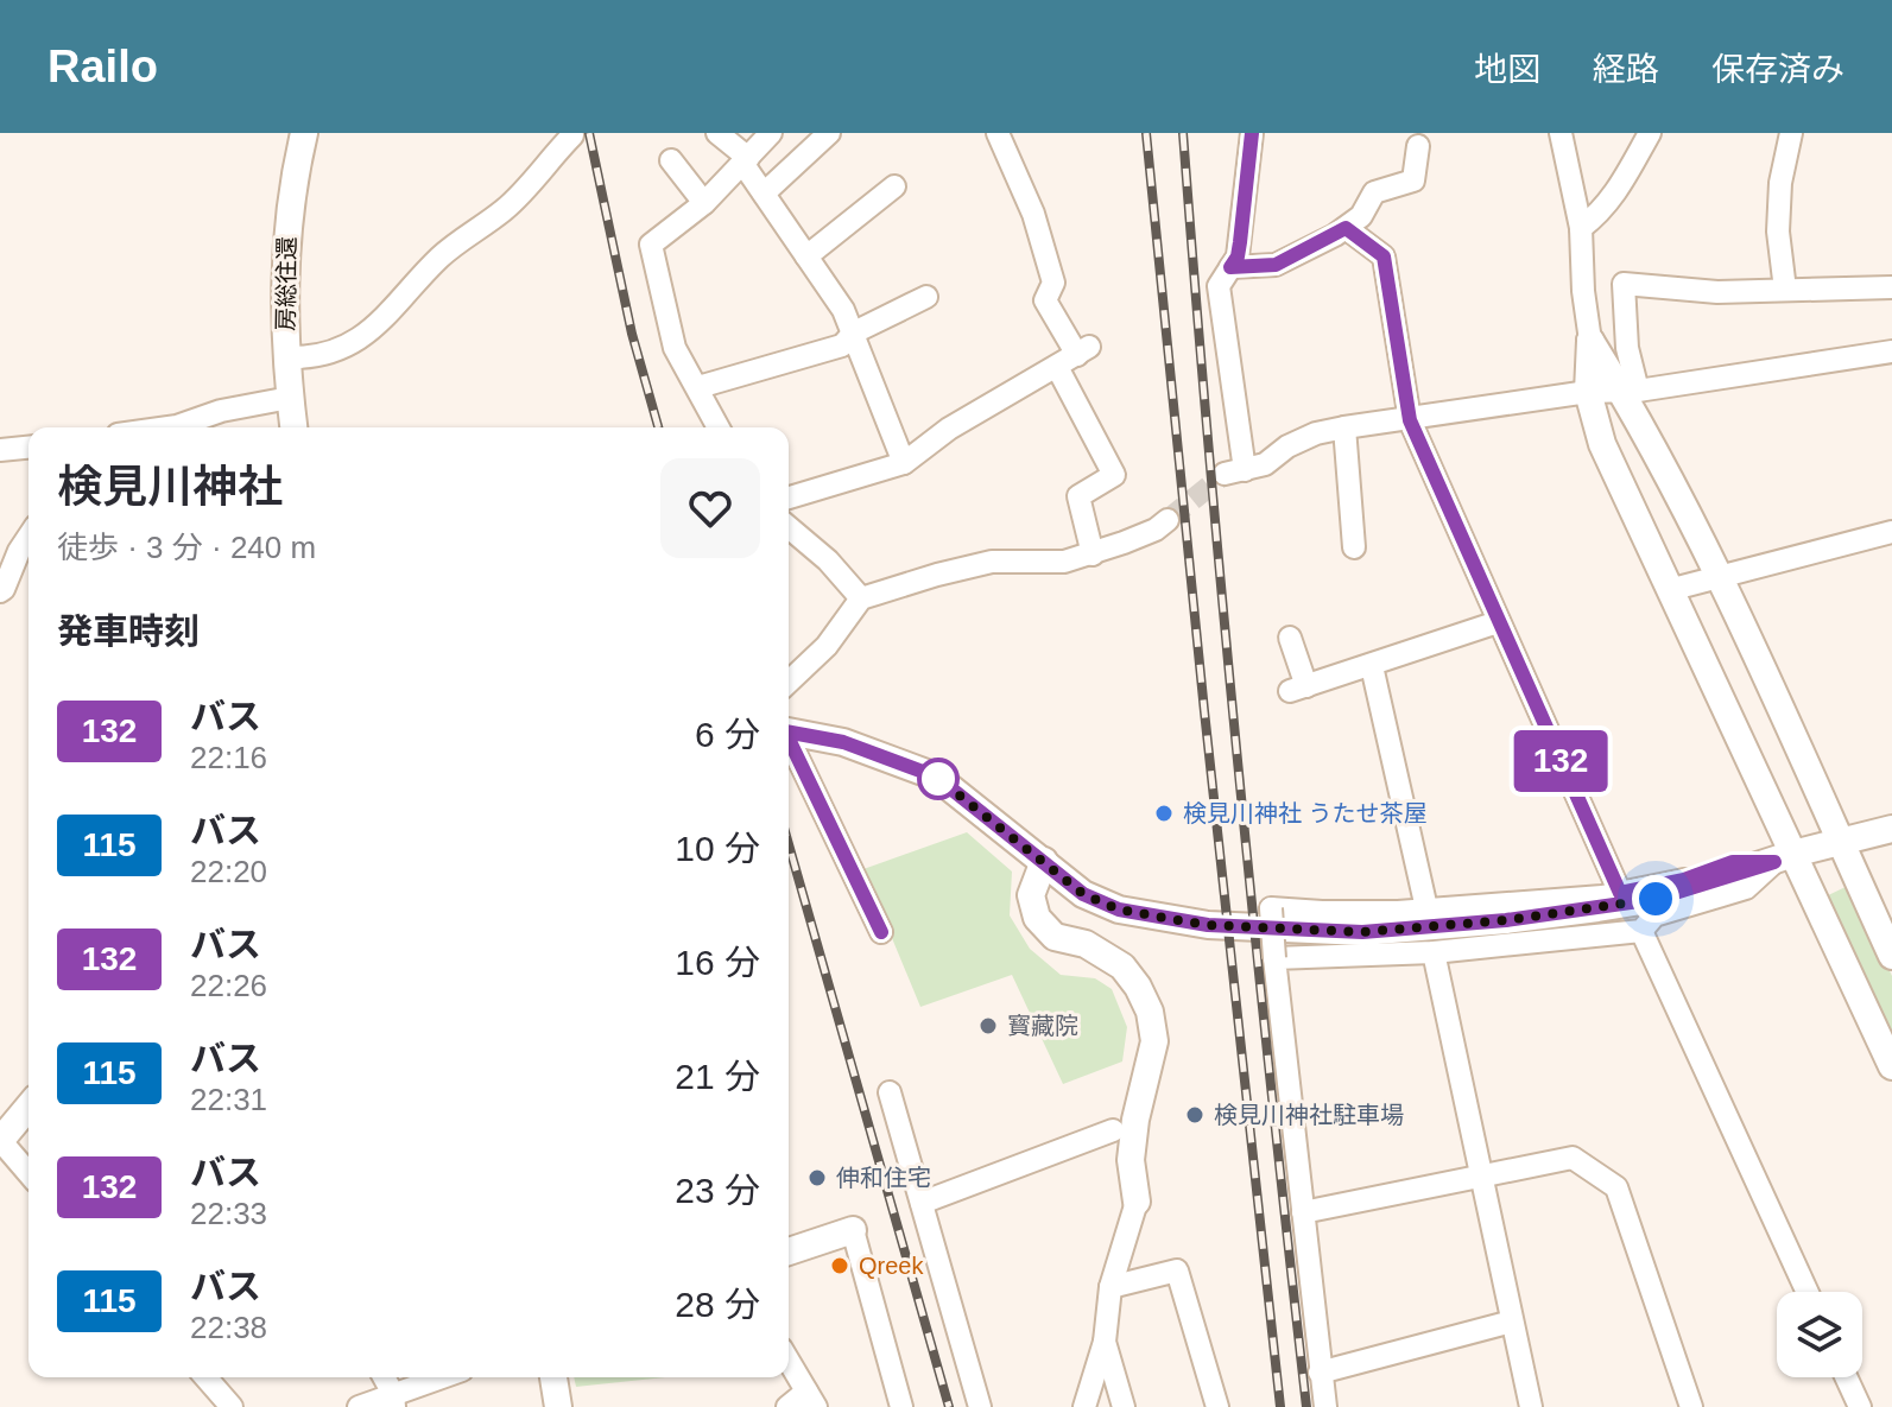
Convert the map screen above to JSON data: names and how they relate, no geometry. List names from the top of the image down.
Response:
{
  "streets": {
    "street": ["房総往還"]
  },
  "places": [
    "検見川神社 うたせ茶屋",
    "寳藏院",
    "検見川神社駐車場",
    "伸和住宅",
    "Qreek"
  ],
  "lines": ["bus line 132"],
  "page": {
    "header": "Railo",
    "nav": ["地図", "経路", "保存済み"],
    "on_map": "132",
    "heading": [
      ["検見川神社", "徒歩 · 3 分 · 240 m"],
      "発車時刻"
    ],
    "list": [
      {
        "mark": "132",
        "name": "バス",
        "note": "22:16",
        "value": "6 分"
      },
      {
        "mark": "115",
        "name": "バス",
        "note": "22:20",
        "value": "10 分"
      },
      {
        "mark": "132",
        "name": "バス",
        "note": "22:26",
        "value": "16 分"
      },
      {
        "mark": "115",
        "name": "バス",
        "note": "22:31",
        "value": "21 分"
      },
      {
        "mark": "132",
        "name": "バス",
        "note": "22:33",
        "value": "23 分"
      },
      {
        "mark": "115",
        "name": "バス",
        "note": "22:38",
        "value": "28 分"
      }
    ]
  }
}
